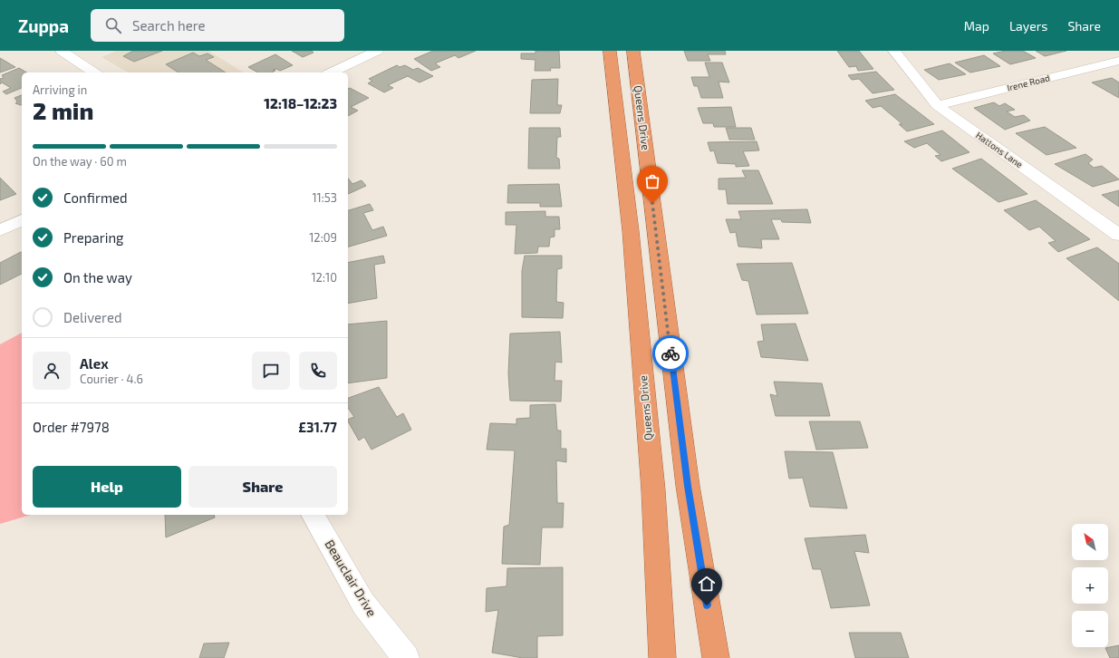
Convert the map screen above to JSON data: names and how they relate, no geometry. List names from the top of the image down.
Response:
{
  "streets": {
    "highway": ["Queens Drive"],
    "street": ["Irene Road", "Hattons Lane", "Beauclair Drive"]
  },
  "crossings": [
    ["Irene Road", "Hattons Lane"]
  ],
  "north": "top left",
  "page": {
    "header": "Zuppa",
    "search": "Search here",
    "nav": ["Map", "Layers", "Share"],
    "heading": ["2 min", "Arriving in", "12:18–12:23"],
    "panel": [
      "Alex",
      "Courier · 4.6",
      "Order #7978",
      "£31.77"
    ],
    "bar": "On the way · 60 m",
    "list": [
      ["Confirmed", "11:53"],
      ["Preparing", "12:09"],
      ["On the way", "12:10"],
      "Delivered"
    ],
    "buttons": ["Help", "Share"],
    "map_buttons": ["+", "−"]
  }
}
